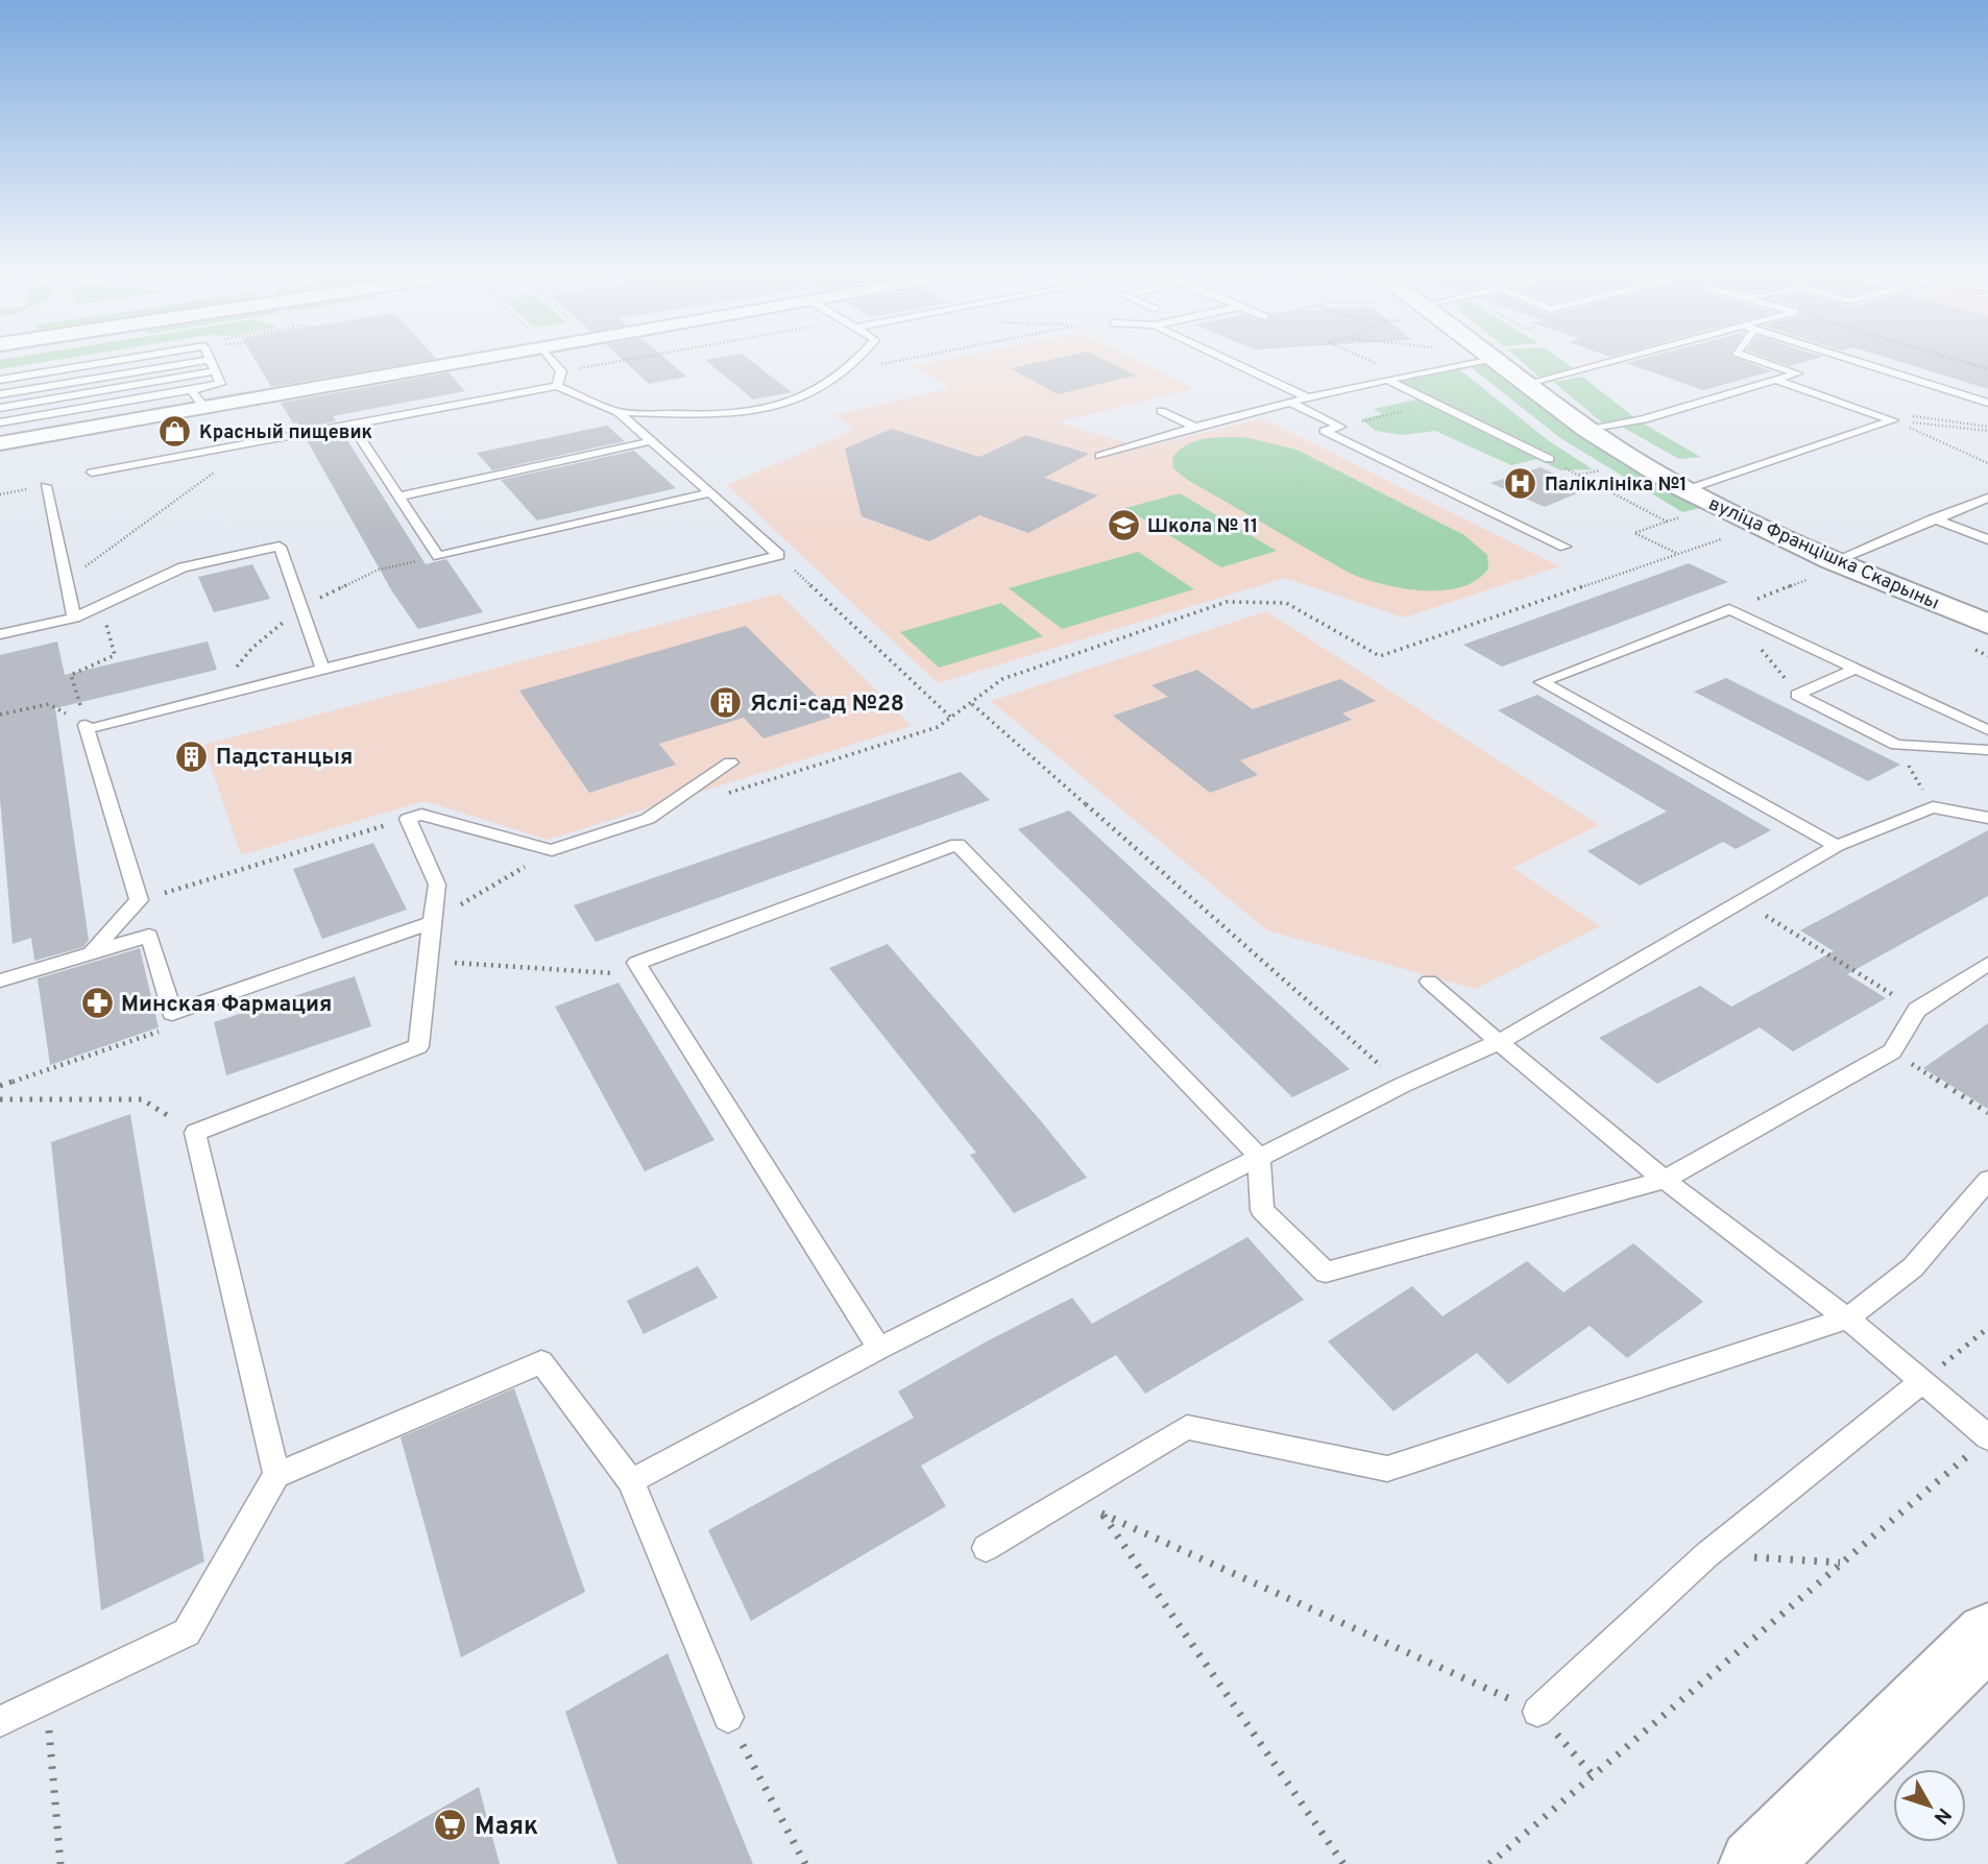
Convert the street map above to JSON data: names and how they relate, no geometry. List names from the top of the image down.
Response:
{
  "streets": {
    "main road": ["вуліца Францішка Скарыны"]
  },
  "places": {
    "shop": ["Красный пищевик"],
    "hospital": ["Паліклініка №1"],
    "school or university": ["Школа № 11"],
    "building": ["Яслі-сад №28", "Падстанцыя"],
    "pharmacy": ["Минская Фармация"],
    "supermarket": ["Маяк"]
  },
  "north": "bottom right"
}
